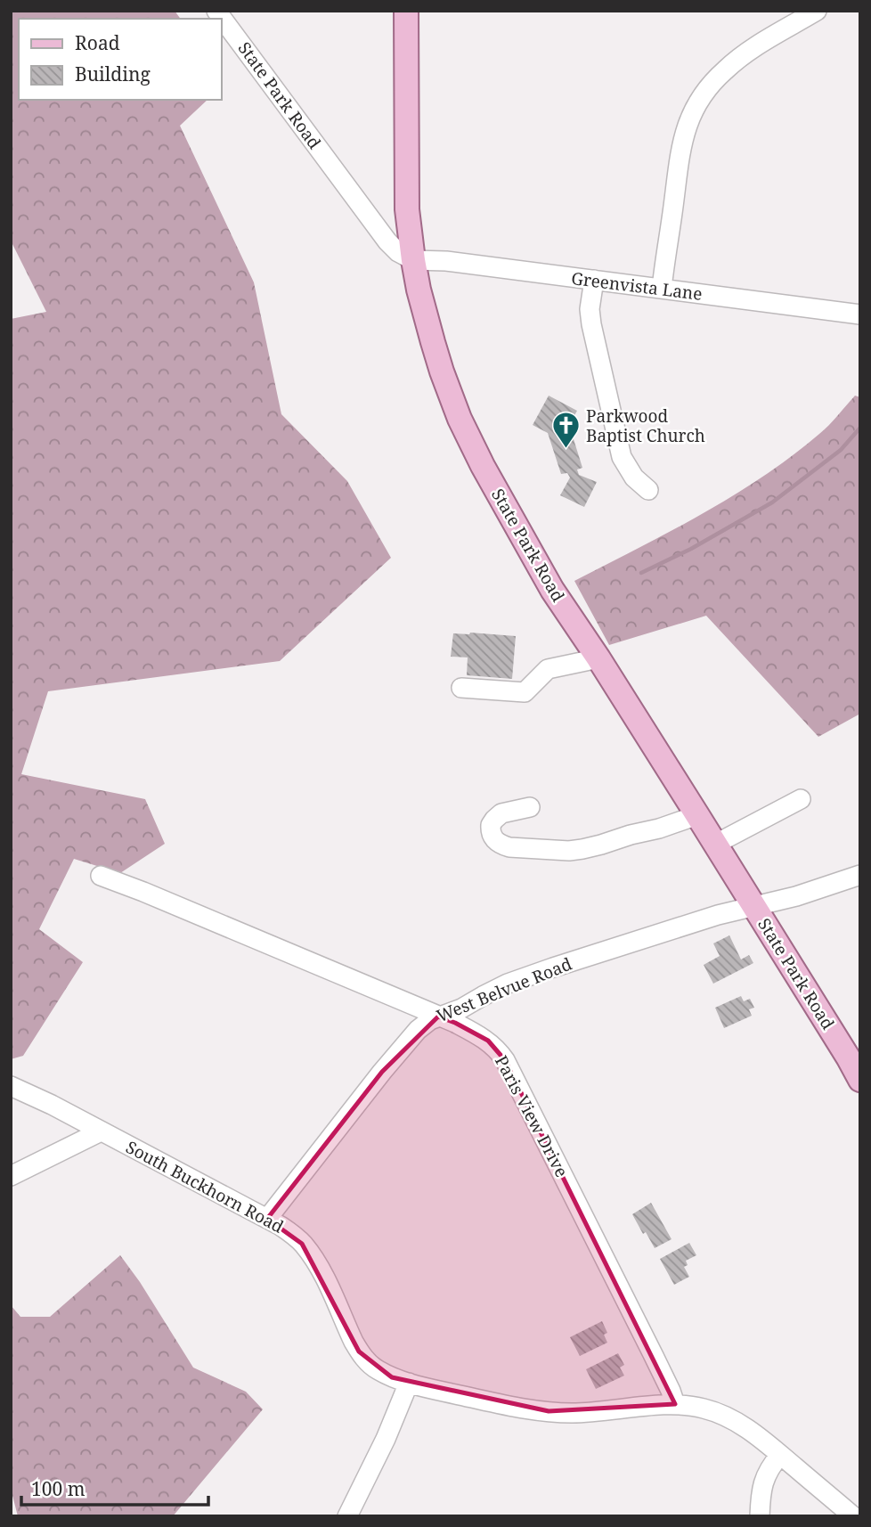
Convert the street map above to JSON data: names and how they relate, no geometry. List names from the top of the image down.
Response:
{
  "streets": {
    "main road": ["State Park Road"],
    "street": [
      "Greenvista Lane",
      "West Belvue Road",
      "Paris View Drive",
      "South Buckhorn Road"
    ]
  },
  "crossings": [
    ["State Park Road", "Greenvista Lane"],
    ["State Park Road", "West Belvue Road"],
    ["West Belvue Road", "Paris View Drive"],
    ["West Belvue Road", "South Buckhorn Road"],
    ["Paris View Drive", "South Buckhorn Road"]
  ],
  "places": {
    "church": ["Parkwood Baptist Church"]
  },
  "legend": ["Road", "Building"],
  "scale_bar": "100 m"
}
